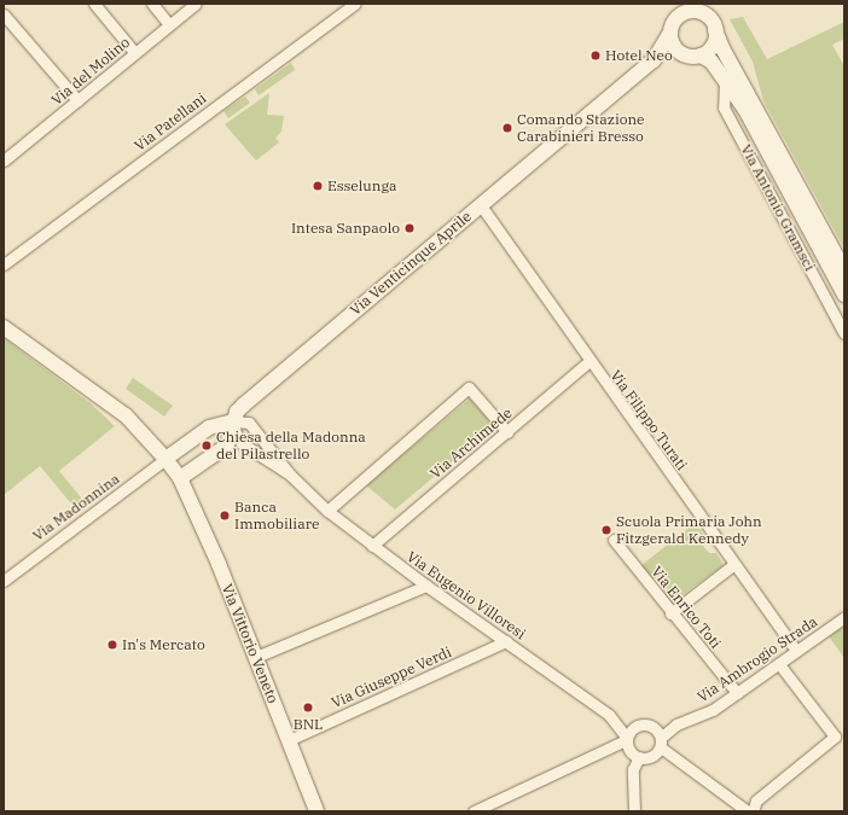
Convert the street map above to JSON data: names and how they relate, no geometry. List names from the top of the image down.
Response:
{
  "streets": {
    "street": [
      "Via del Molino",
      "Via Patellani",
      "Via Antonio Gramsci",
      "Via Venticinque Aprile",
      "Via Filippo Turati",
      "Via Archimede",
      "Via Madonnina",
      "Via Eugenio Villoresi",
      "Via Enrico Toti",
      "Via Vittorio Veneto",
      "Via Ambrogio Strada",
      "Via Giuseppe Verdi"
    ]
  },
  "crossings": [
    ["Via Antonio Gramsci", "Via Venticinque Aprile"],
    ["Via Venticinque Aprile", "Via Filippo Turati"],
    ["Via Venticinque Aprile", "Via Eugenio Villoresi"],
    ["Via Filippo Turati", "Via Archimede"],
    ["Via Filippo Turati", "Via Ambrogio Strada"],
    ["Via Archimede", "Via Eugenio Villoresi"],
    ["Via Madonnina", "Via Vittorio Veneto"],
    ["Via Eugenio Villoresi", "Via Ambrogio Strada"],
    ["Via Eugenio Villoresi", "Via Giuseppe Verdi"],
    ["Via Enrico Toti", "Via Ambrogio Strada"],
    ["Via Vittorio Veneto", "Via Giuseppe Verdi"]
  ],
  "places": [
    "Hotel Neo",
    "Comando Stazione Carabinieri Bresso",
    "Esselunga",
    "Intesa Sanpaolo",
    "Chiesa della Madonna del Pilastrello",
    "Banca Immobiliare",
    "Scuola Primaria John Fitzgerald Kennedy",
    "In's Mercato",
    "BNL"
  ]
}
